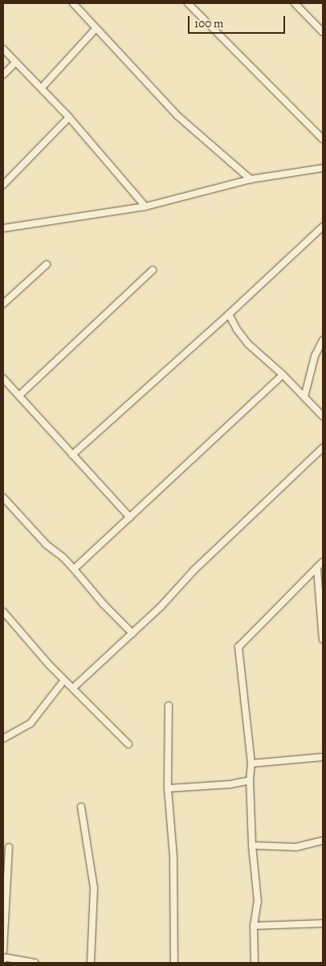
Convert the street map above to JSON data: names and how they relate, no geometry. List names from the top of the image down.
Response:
{
  "scale_bar": "100 m"
}
